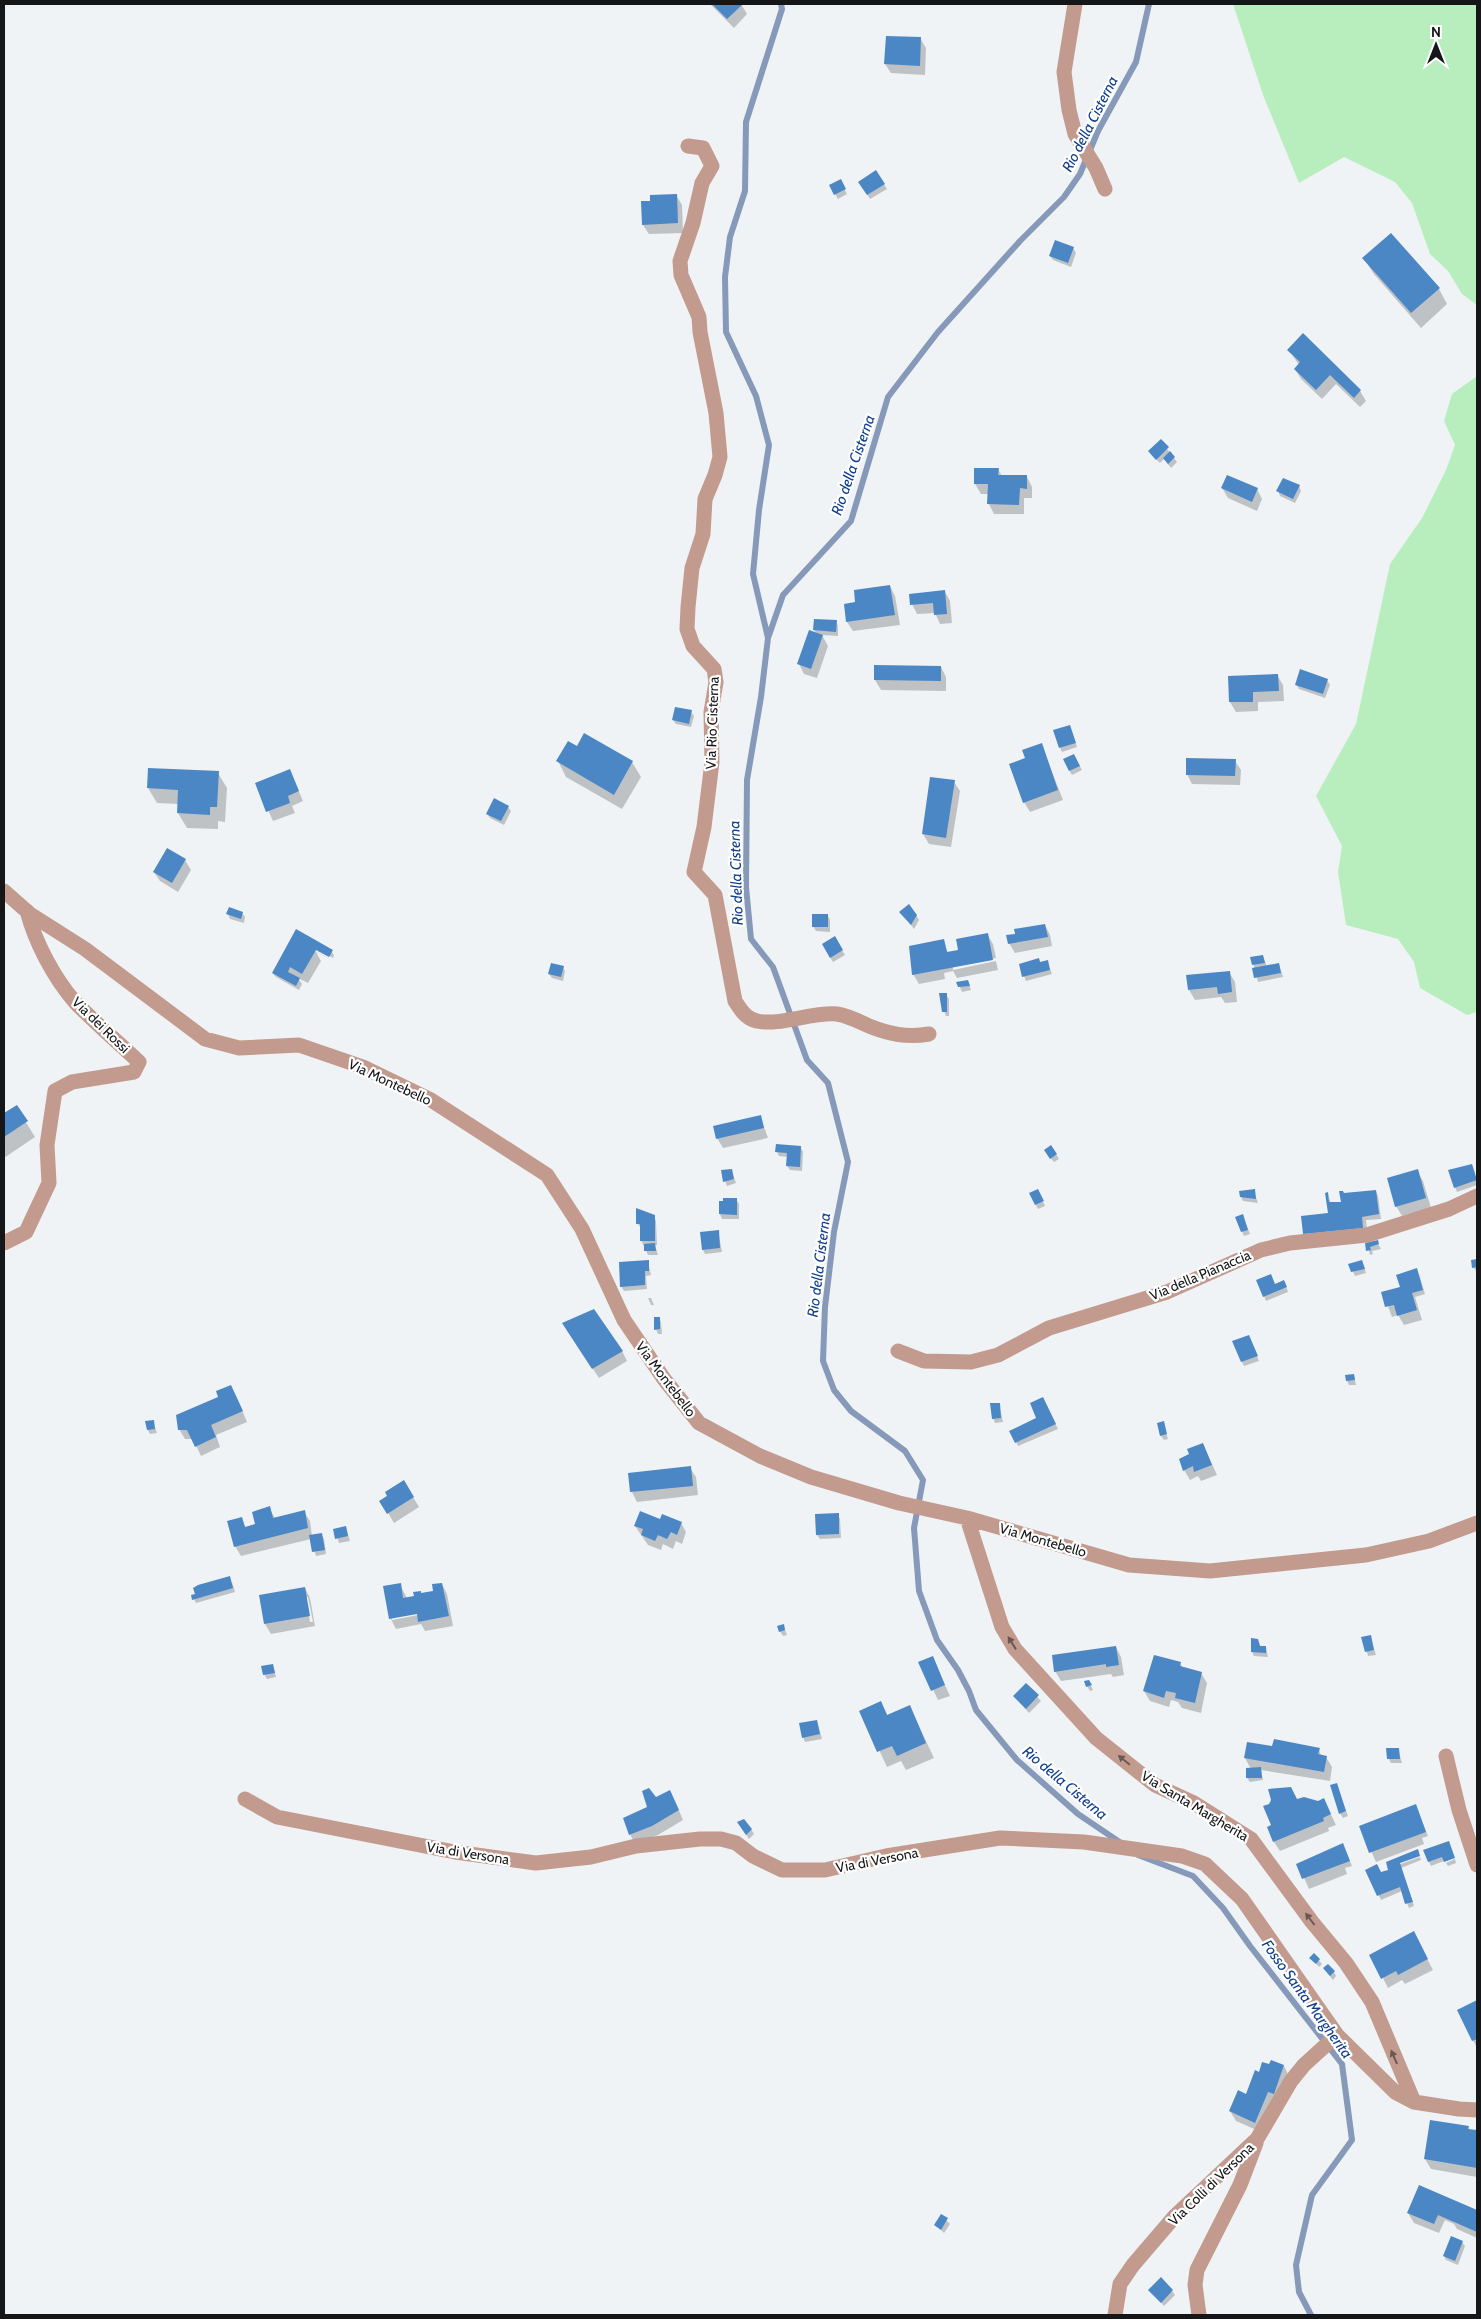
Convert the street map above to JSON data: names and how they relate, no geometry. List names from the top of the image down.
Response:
{
  "streets": {
    "street": [
      "Via Rio Cisterna",
      "Via dei Rossi",
      "Via Montebello",
      "Via della Pianaccia",
      "Via Santa Margherita",
      "Via di Versona",
      "Via Colli di Versona"
    ]
  },
  "crossings": [
    ["Via dei Rossi", "Via Montebello"],
    ["Via Montebello", "Via Santa Margherita"],
    ["Via Santa Margherita", "Via di Versona"],
    ["Via di Versona", "Via Colli di Versona"]
  ],
  "one_way": ["Via Santa Margherita"],
  "water": ["Rio della Cisterna", "Fosso Santa Margherita"],
  "north": "top"
}
